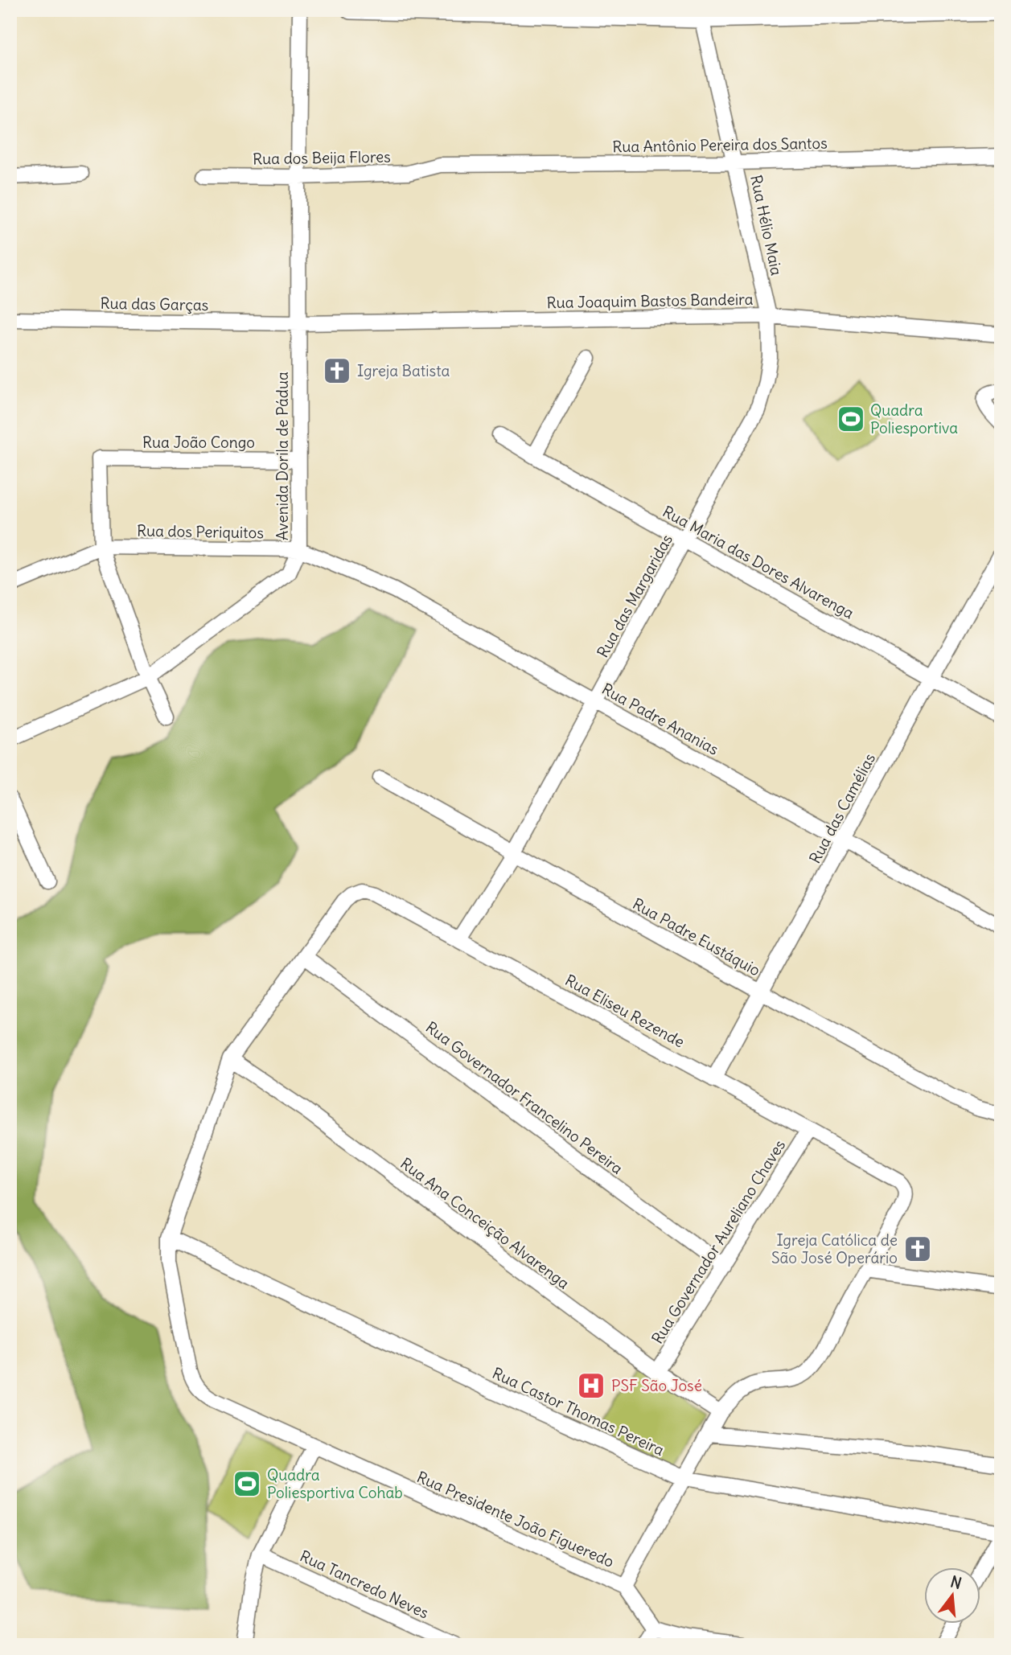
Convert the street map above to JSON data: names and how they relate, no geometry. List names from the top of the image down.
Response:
{
  "streets": {
    "street": [
      "Rua Antônio Pereira dos Santos",
      "Rua dos Beija Flores",
      "Rua Hélio Maia",
      "Rua Joaquim Bastos Bandeira",
      "Rua das Garças",
      "Rua João Congo",
      "Avenida Dorila de Pádua",
      "Rua dos Periquitos",
      "Rua Maria das Dores Alvarenga",
      "Rua das Margaridas",
      "Rua Padre Ananias",
      "Rua das Camélias",
      "Rua Padre Eustáquio",
      "Rua Eliseu Rezende",
      "Rua Governador Francelino Pereira",
      "Rua Ana Conceição Alvarenga",
      "Rua Governador Aureliano Chaves",
      "Rua Castor Thomas Pereira",
      "Rua Presidente João Figueredo",
      "Rua Tancredo Neves"
    ]
  },
  "crossings": [
    ["Rua Antônio Pereira dos Santos", "Rua dos Beija Flores"],
    ["Rua Antônio Pereira dos Santos", "Rua Hélio Maia"],
    ["Rua dos Beija Flores", "Avenida Dorila de Pádua"],
    ["Rua Hélio Maia", "Rua Joaquim Bastos Bandeira"],
    ["Rua Hélio Maia", "Rua das Margaridas"],
    ["Rua Joaquim Bastos Bandeira", "Rua das Garças"],
    ["Rua Joaquim Bastos Bandeira", "Avenida Dorila de Pádua"],
    ["Rua Joaquim Bastos Bandeira", "Rua das Margaridas"],
    ["Rua das Garças", "Avenida Dorila de Pádua"],
    ["Rua João Congo", "Avenida Dorila de Pádua"],
    ["Rua João Congo", "Rua dos Periquitos"],
    ["Avenida Dorila de Pádua", "Rua dos Periquitos"],
    ["Avenida Dorila de Pádua", "Rua Padre Ananias"],
    ["Rua dos Periquitos", "Rua Padre Ananias"],
    ["Rua Maria das Dores Alvarenga", "Rua das Margaridas"],
    ["Rua Maria das Dores Alvarenga", "Rua das Camélias"],
    ["Rua das Margaridas", "Rua Padre Ananias"],
    ["Rua das Margaridas", "Rua Padre Eustáquio"],
    ["Rua das Margaridas", "Rua Eliseu Rezende"],
    ["Rua Padre Ananias", "Rua das Camélias"],
    ["Rua das Camélias", "Rua Padre Eustáquio"],
    ["Rua das Camélias", "Rua Eliseu Rezende"],
    ["Rua Eliseu Rezende", "Rua Governador Francelino Pereira"],
    ["Rua Eliseu Rezende", "Rua Ana Conceição Alvarenga"],
    ["Rua Eliseu Rezende", "Rua Governador Aureliano Chaves"],
    ["Rua Eliseu Rezende", "Rua Castor Thomas Pereira"],
    ["Rua Eliseu Rezende", "Rua Presidente João Figueredo"],
    ["Rua Governador Francelino Pereira", "Rua Governador Aureliano Chaves"],
    ["Rua Ana Conceição Alvarenga", "Rua Governador Aureliano Chaves"],
    ["Rua Castor Thomas Pereira", "Rua Presidente João Figueredo"]
  ],
  "places": {
    "church": ["Igreja Batista", "Igreja Católica de São José Operário"],
    "sports": ["Quadra Poliesportiva", "Quadra Poliesportiva Cohab"],
    "hospital": ["PSF São José"]
  },
  "north": "top"
}
